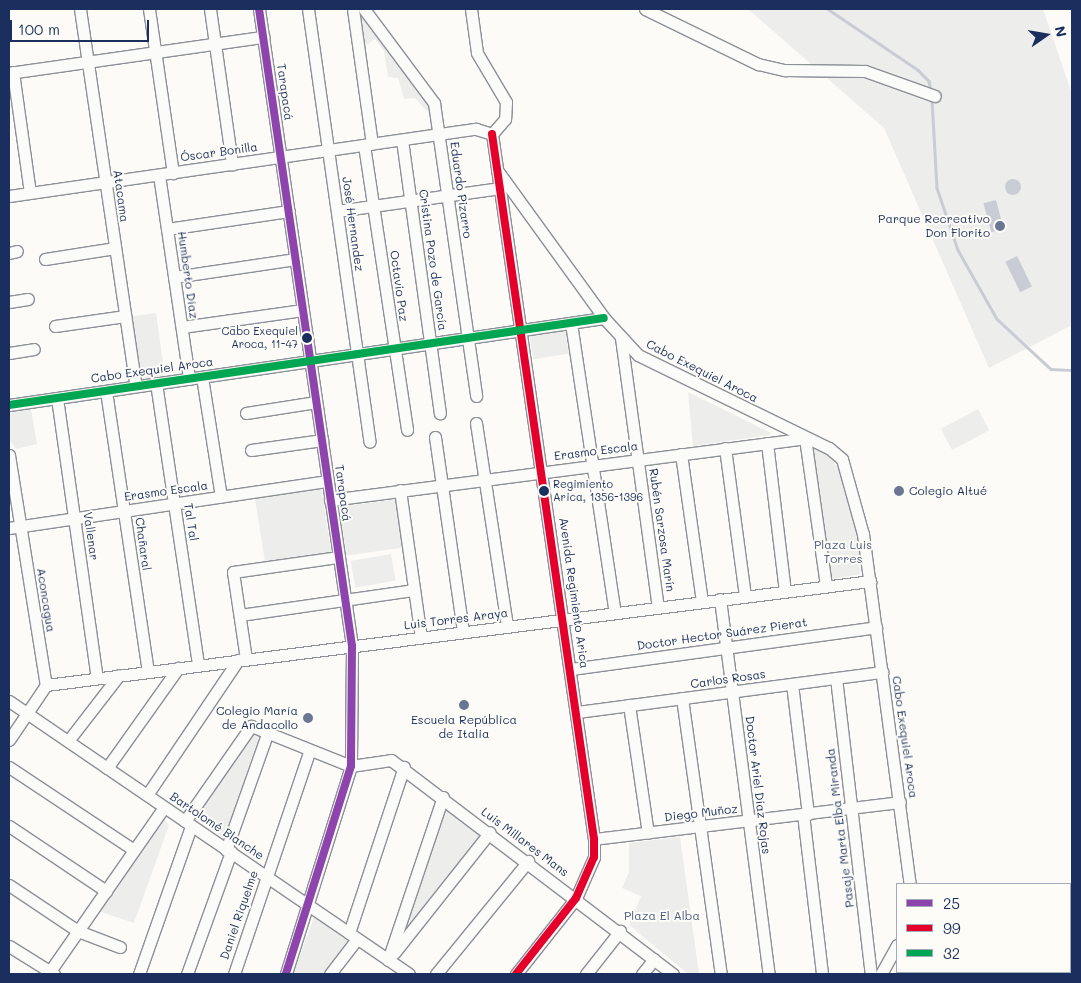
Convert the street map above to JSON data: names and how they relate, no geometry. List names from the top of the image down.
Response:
{
  "streets": {
    "street": [
      "Tarapacá",
      "Óscar Bonilla",
      "Eduardo Pizarro",
      "Atacama",
      "José Hernandez",
      "Cristina Pozo de García",
      "Humberto Díaz",
      "Octavio Paz",
      "Cabo Exequiel Aroca",
      "Erasmo Escala",
      "Tal Tal",
      "Rubén Sarzosa Marín",
      "Vallenar",
      "Chañaral",
      "Avenida Regimiento Arica",
      "Aconcagua",
      "Luis Torres Araya",
      "Doctor Hector Suárez Pierat",
      "Carlos Rosas",
      "Doctor Ariel Díaz Rojas",
      "Diego Muñoz",
      "Bartolomé Blanche",
      "Pasaje Marta Elba Miranda",
      "Luis Millares Mans",
      "Daniel Riquelme"
    ]
  },
  "crossings": [
    ["Tarapacá", "Óscar Bonilla"],
    ["Tarapacá", "Cabo Exequiel Aroca"],
    ["Tarapacá", "Erasmo Escala"],
    ["Tarapacá", "Luis Torres Araya"],
    ["Tarapacá", "Bartolomé Blanche"],
    ["Tarapacá", "Luis Millares Mans"],
    ["Óscar Bonilla", "Eduardo Pizarro"],
    ["Óscar Bonilla", "Atacama"],
    ["Óscar Bonilla", "José Hernandez"],
    ["Óscar Bonilla", "Cristina Pozo de García"],
    ["Óscar Bonilla", "Humberto Díaz"],
    ["Óscar Bonilla", "Octavio Paz"],
    ["Óscar Bonilla", "Avenida Regimiento Arica"],
    ["Eduardo Pizarro", "Cabo Exequiel Aroca"],
    ["Atacama", "Cabo Exequiel Aroca"],
    ["José Hernandez", "Cabo Exequiel Aroca"],
    ["Cristina Pozo de García", "Cabo Exequiel Aroca"],
    ["Humberto Díaz", "Cabo Exequiel Aroca"],
    ["Octavio Paz", "Cabo Exequiel Aroca"],
    ["Cabo Exequiel Aroca", "Erasmo Escala"],
    ["Cabo Exequiel Aroca", "Tal Tal"],
    ["Cabo Exequiel Aroca", "Rubén Sarzosa Marín"],
    ["Cabo Exequiel Aroca", "Vallenar"],
    ["Cabo Exequiel Aroca", "Chañaral"],
    ["Cabo Exequiel Aroca", "Avenida Regimiento Arica"],
    ["Cabo Exequiel Aroca", "Luis Torres Araya"],
    ["Cabo Exequiel Aroca", "Doctor Hector Suárez Pierat"],
    ["Cabo Exequiel Aroca", "Carlos Rosas"],
    ["Cabo Exequiel Aroca", "Diego Muñoz"],
    ["Erasmo Escala", "Tal Tal"],
    ["Erasmo Escala", "Rubén Sarzosa Marín"],
    ["Erasmo Escala", "Vallenar"],
    ["Erasmo Escala", "Chañaral"],
    ["Erasmo Escala", "Avenida Regimiento Arica"],
    ["Erasmo Escala", "Aconcagua"],
    ["Tal Tal", "Luis Torres Araya"],
    ["Rubén Sarzosa Marín", "Luis Torres Araya"],
    ["Vallenar", "Luis Torres Araya"],
    ["Chañaral", "Luis Torres Araya"],
    ["Avenida Regimiento Arica", "Luis Torres Araya"],
    ["Avenida Regimiento Arica", "Doctor Hector Suárez Pierat"],
    ["Avenida Regimiento Arica", "Carlos Rosas"],
    ["Avenida Regimiento Arica", "Diego Muñoz"],
    ["Avenida Regimiento Arica", "Luis Millares Mans"],
    ["Aconcagua", "Luis Torres Araya"],
    ["Luis Torres Araya", "Doctor Ariel Díaz Rojas"],
    ["Doctor Hector Suárez Pierat", "Doctor Ariel Díaz Rojas"],
    ["Carlos Rosas", "Doctor Ariel Díaz Rojas"],
    ["Carlos Rosas", "Pasaje Marta Elba Miranda"],
    ["Doctor Ariel Díaz Rojas", "Diego Muñoz"],
    ["Diego Muñoz", "Pasaje Marta Elba Miranda"],
    ["Bartolomé Blanche", "Daniel Riquelme"]
  ],
  "parks": ["Plaza Luis Torres", "Plaza El Alba"],
  "places": [
    "Parque Recreativo Don Florito",
    "Cabo Exequiel Aroca, 11-47",
    "Regimiento Arica, 1356-1396",
    "Colegio Altué",
    "Escuela República de Italia",
    "Colegio María de Andacollo"
  ],
  "lines": ["transit line 25", "transit line 99", "transit line 32"],
  "legend": ["25", "99", "32"],
  "scale_bar": "100 m",
  "north": "right"
}
